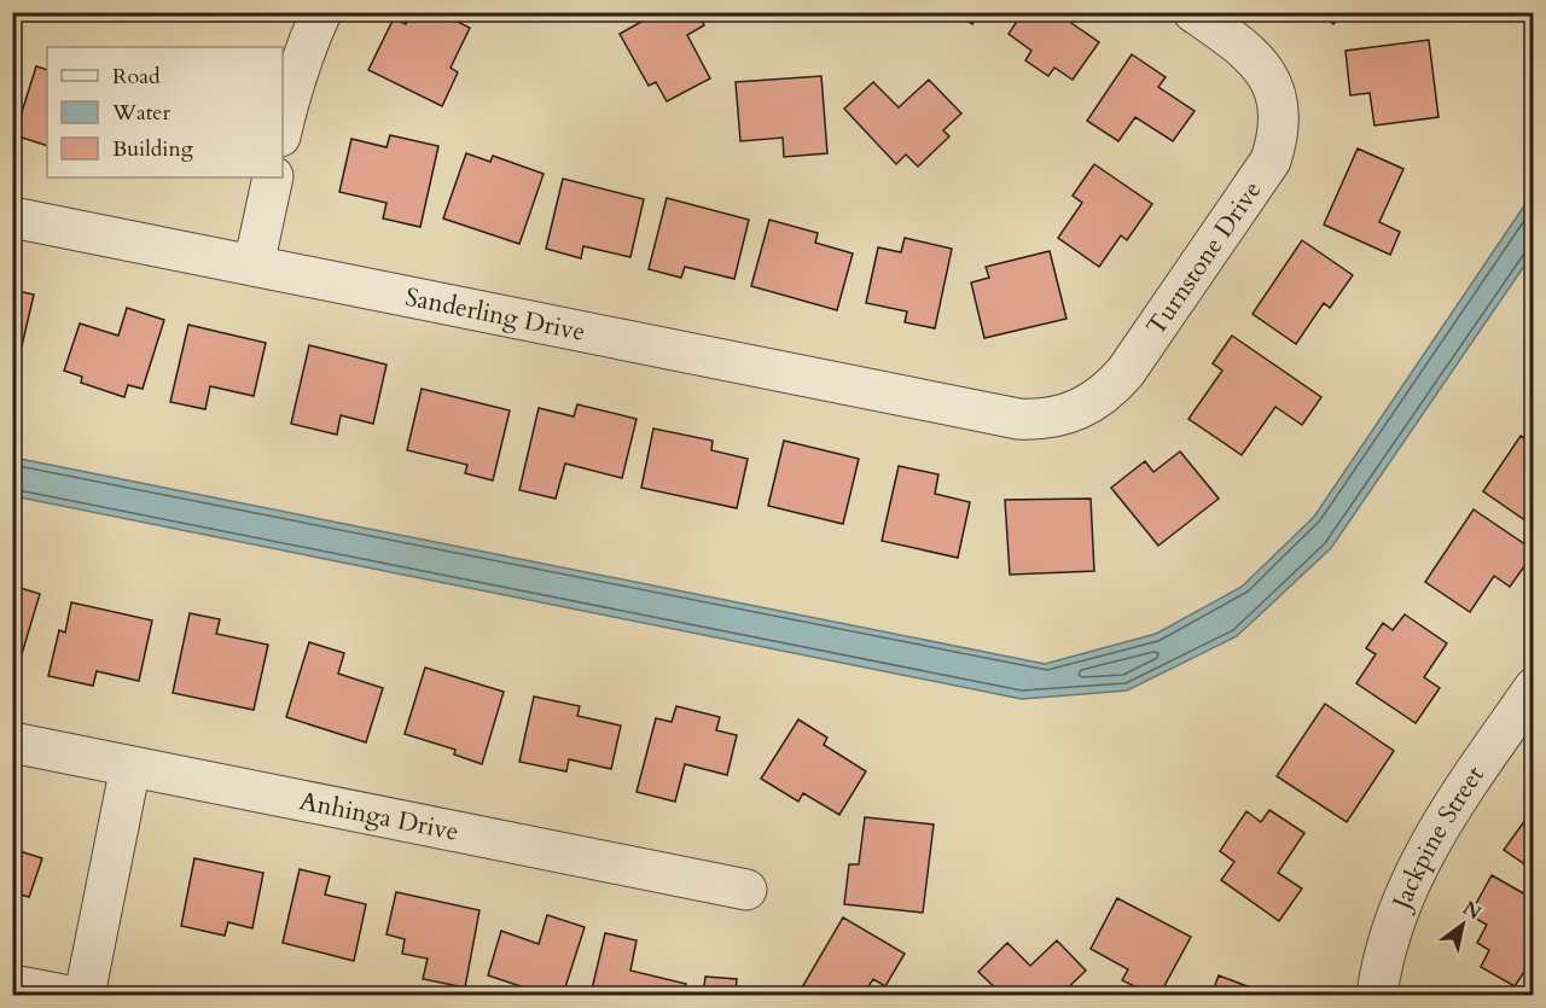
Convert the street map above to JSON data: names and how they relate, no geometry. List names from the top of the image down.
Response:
{
  "streets": {
    "street": [
      "Turnstone Drive",
      "Sanderling Drive",
      "Anhinga Drive",
      "Jackpine Street"
    ]
  },
  "crossings": [
    ["Turnstone Drive", "Sanderling Drive"]
  ],
  "legend": ["Road", "Water", "Building"],
  "north": "top right"
}
